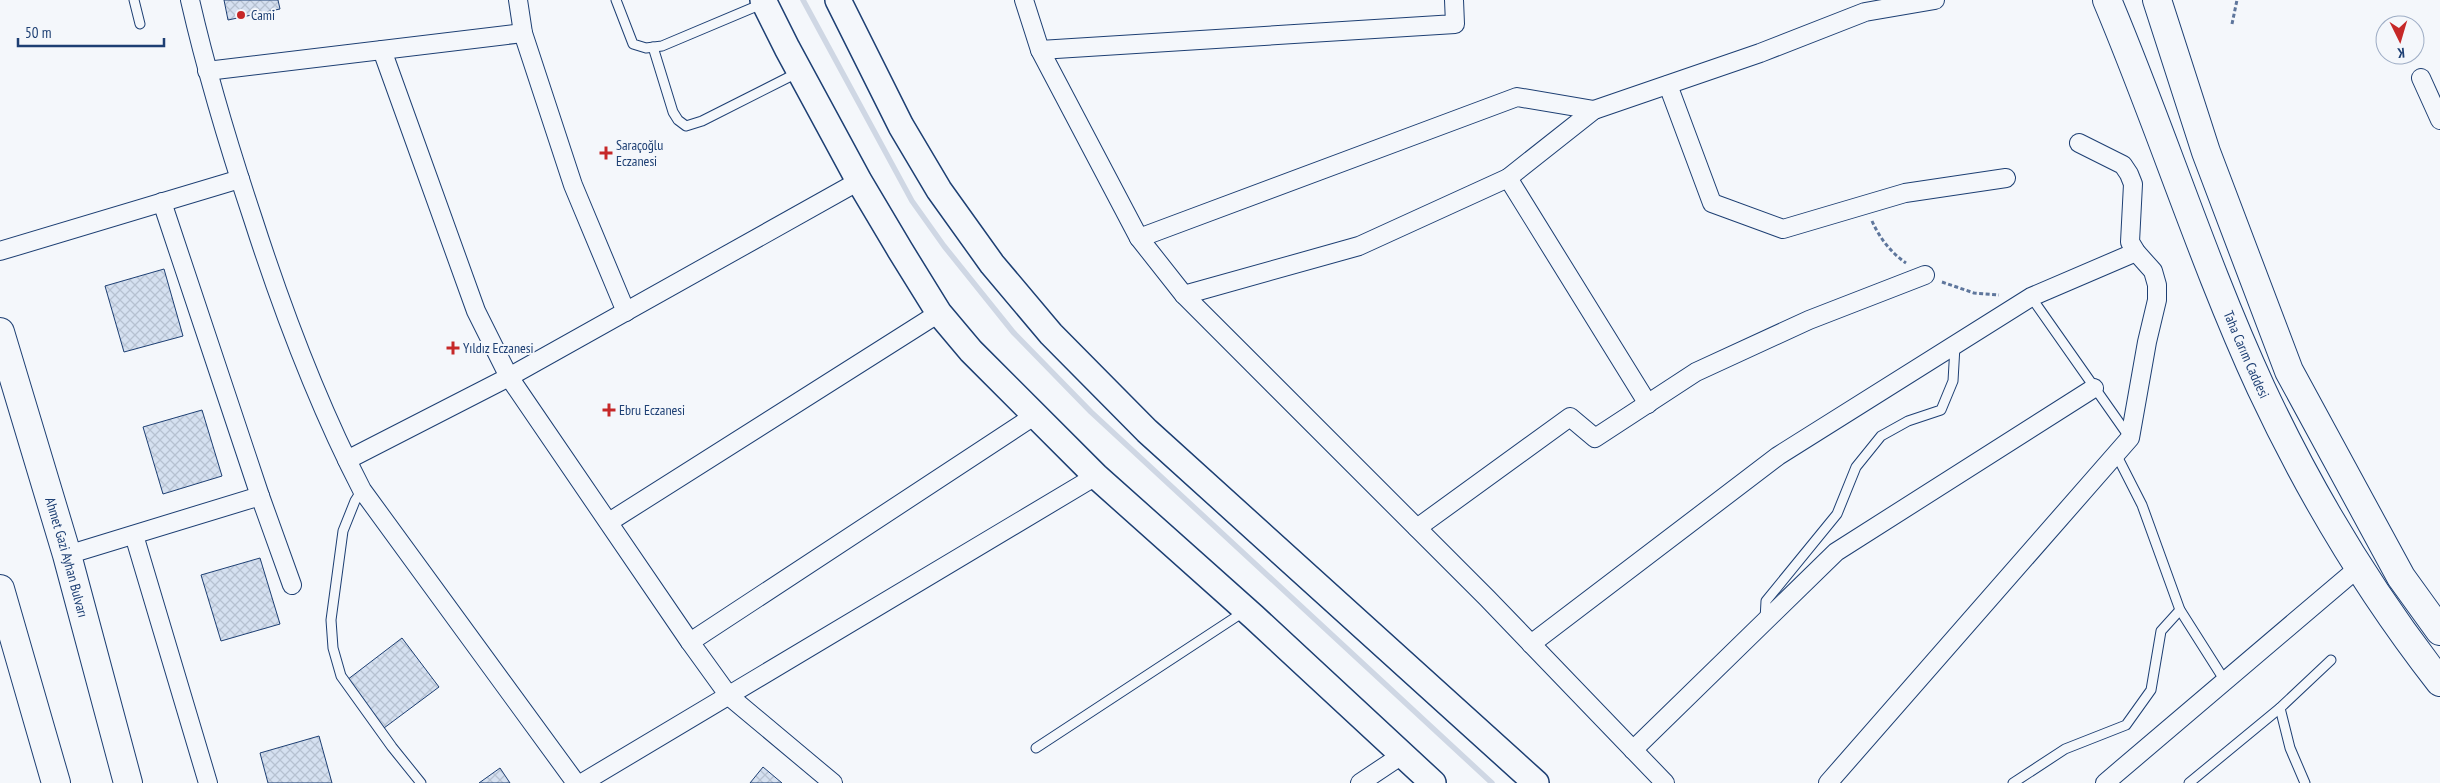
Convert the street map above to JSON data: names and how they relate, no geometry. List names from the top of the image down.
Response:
{
  "streets": {
    "main road": ["Taha Carım Caddesi", "Ahmet Gazi Ayhan Bulvarı"]
  },
  "places": {
    "other": ["Cami"],
    "health": ["Saraçoğlu Eczanesi", "Yıldız Eczanesi", "Ebru Eczanesi"]
  },
  "scale_bar": "50 m",
  "north": "bottom"
}
